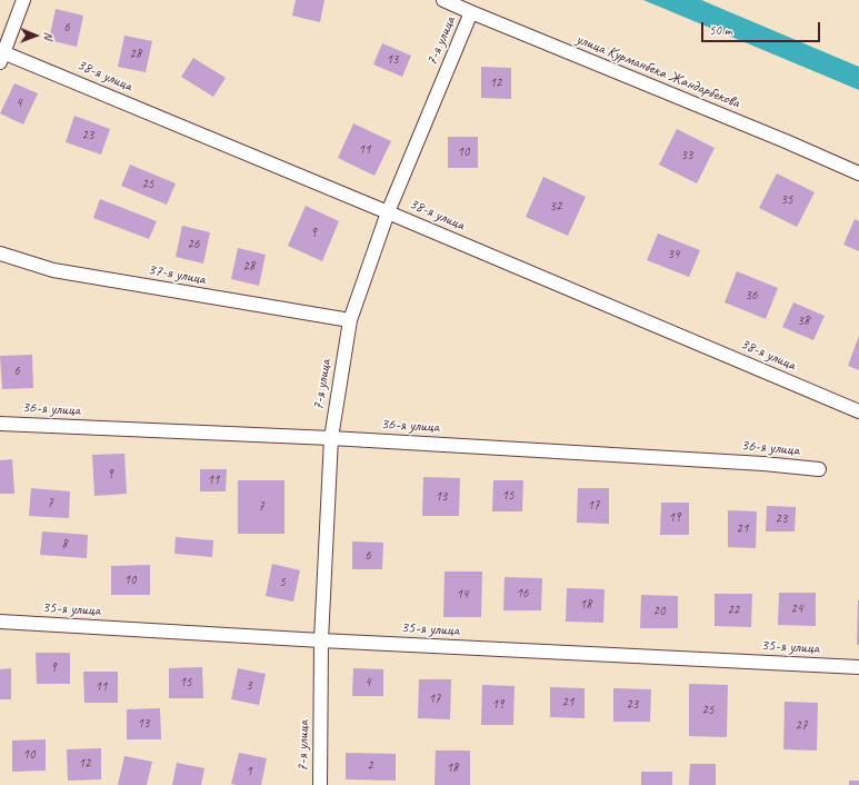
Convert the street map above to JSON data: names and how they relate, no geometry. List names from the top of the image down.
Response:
{
  "streets": {
    "street": [
      "7-я улица",
      "улица Курманбека Жандарбекова",
      "38-я улица",
      "37-я улица",
      "36-я улица",
      "35-я улица"
    ]
  },
  "crossings": [
    ["7-я улица", "улица Курманбека Жандарбекова"],
    ["7-я улица", "38-я улица"],
    ["7-я улица", "37-я улица"],
    ["7-я улица", "36-я улица"],
    ["7-я улица", "35-я улица"]
  ],
  "house_numbers": [
    "6",
    "28",
    "13",
    "12",
    "4",
    "23",
    "11",
    "10",
    "33",
    "25",
    "35",
    "32",
    "9",
    "26",
    "34",
    "28",
    "36",
    "38",
    "6",
    "9",
    "11",
    "15",
    "13",
    "7",
    "17",
    "7",
    "19",
    "23",
    "21",
    "8",
    "6",
    "10",
    "5",
    "16",
    "14",
    "18",
    "24",
    "22",
    "20",
    "9",
    "15",
    "4",
    "3",
    "11",
    "17",
    "21",
    "19",
    "23",
    "25",
    "13",
    "27",
    "10",
    "12",
    "2",
    "18",
    "1"
  ],
  "scale_bar": "50 m",
  "north": "right"
}
